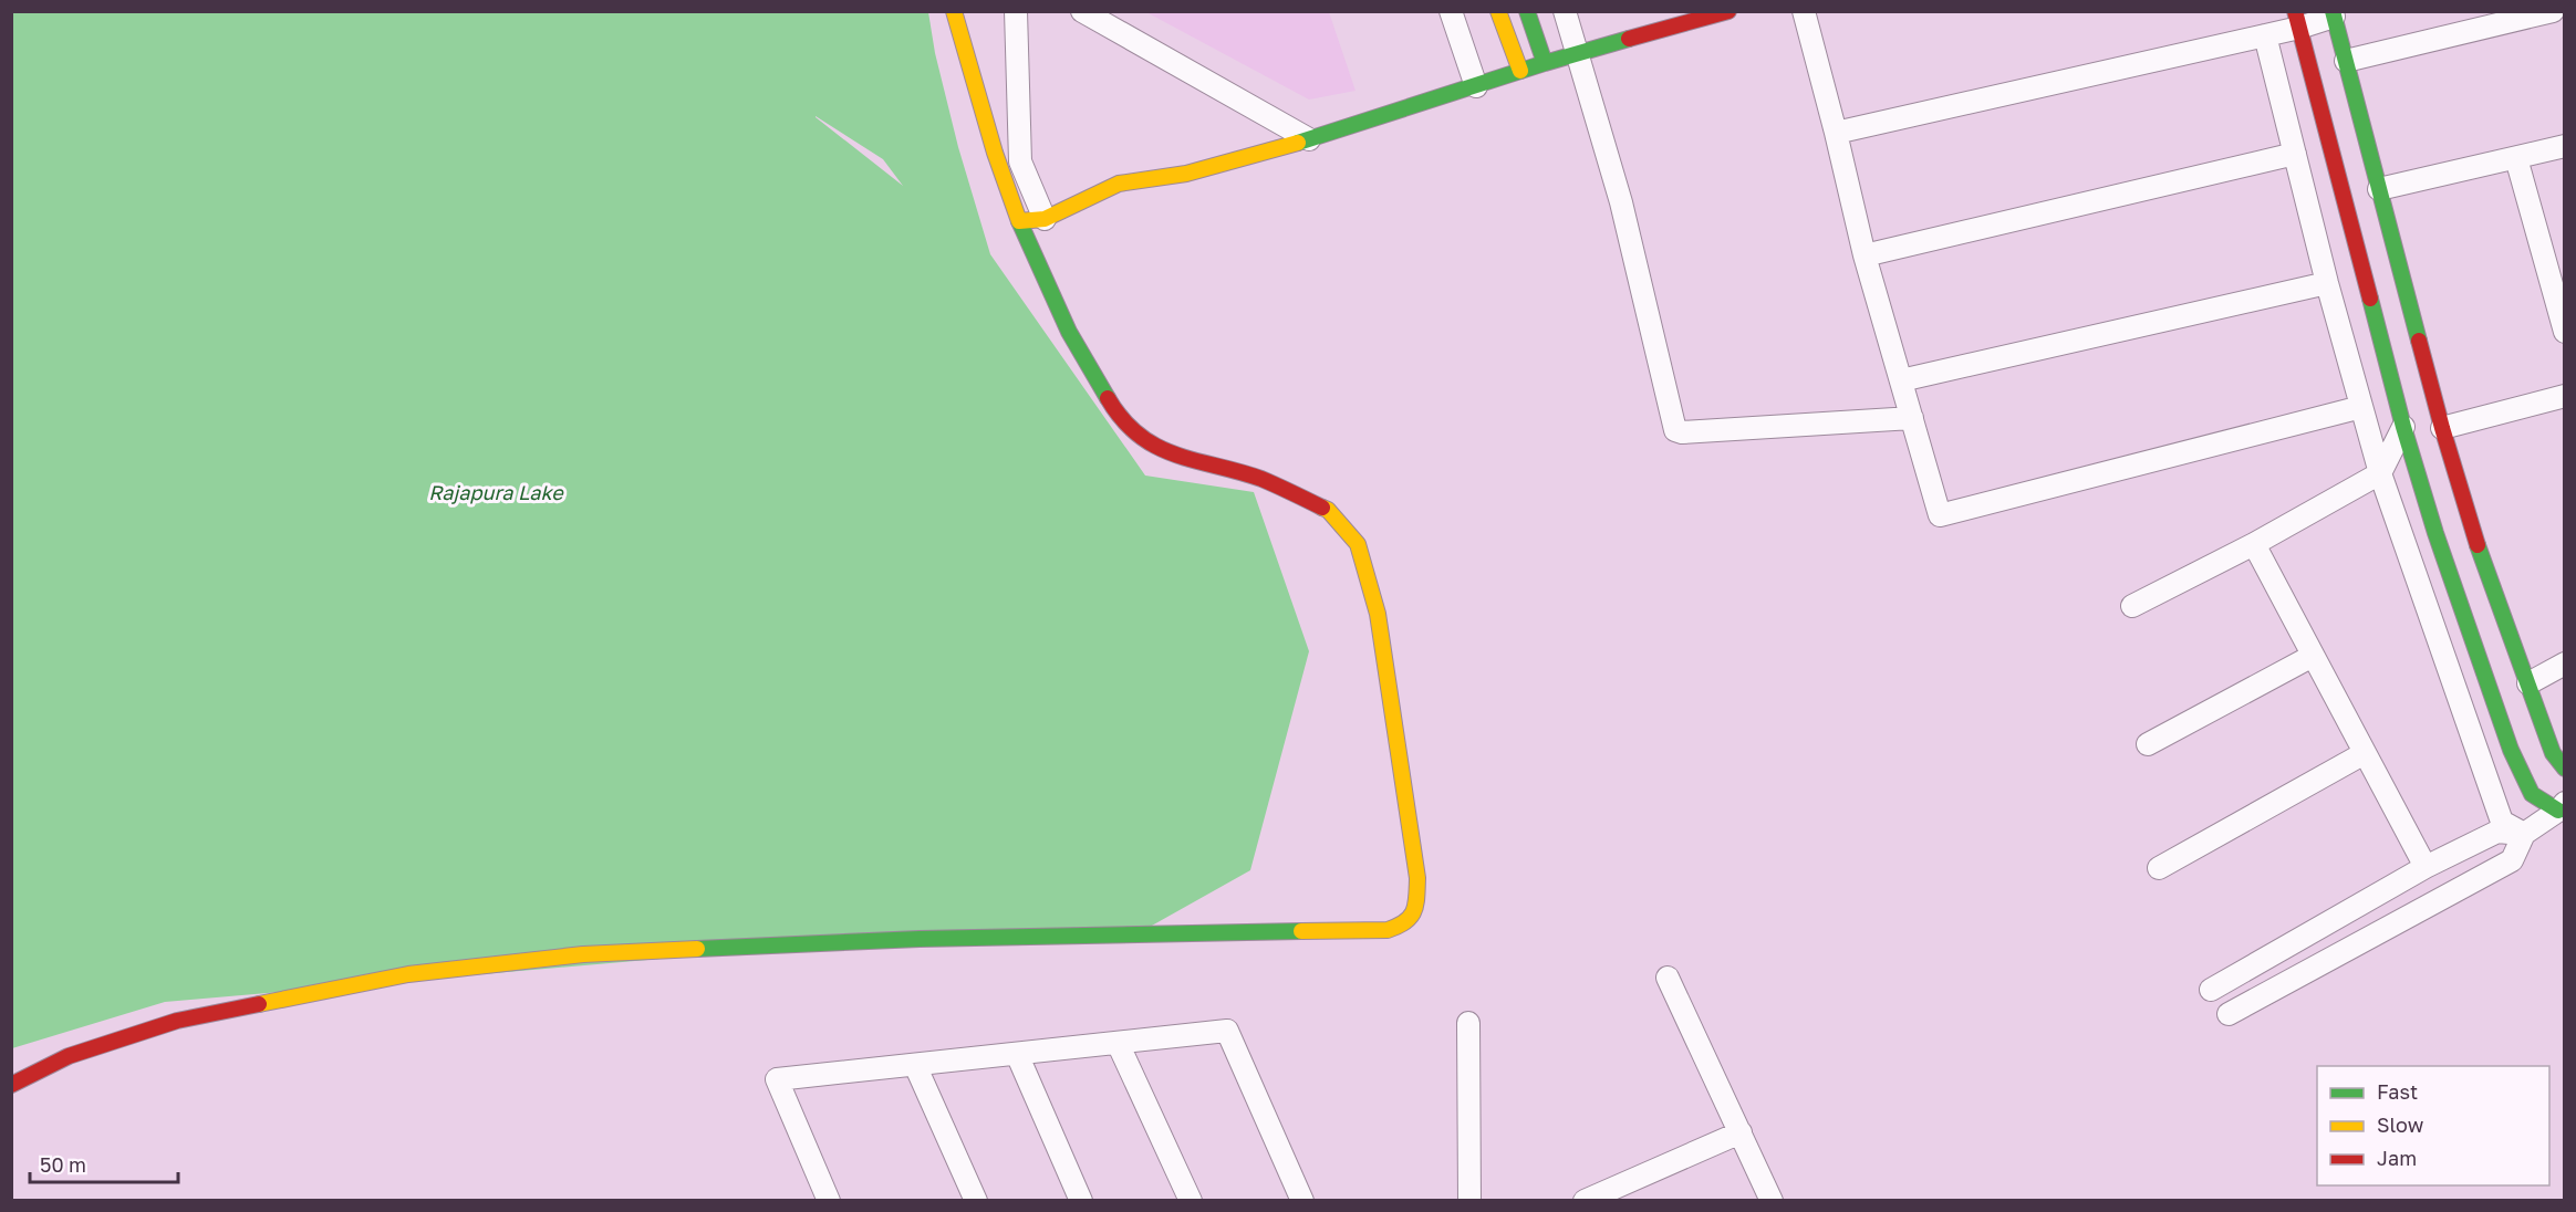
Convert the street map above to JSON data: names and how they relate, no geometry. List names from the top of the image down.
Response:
{
  "water": ["Rajapura Lake"],
  "legend": ["Fast", "Slow", "Jam"],
  "scale_bar": "50 m"
}
